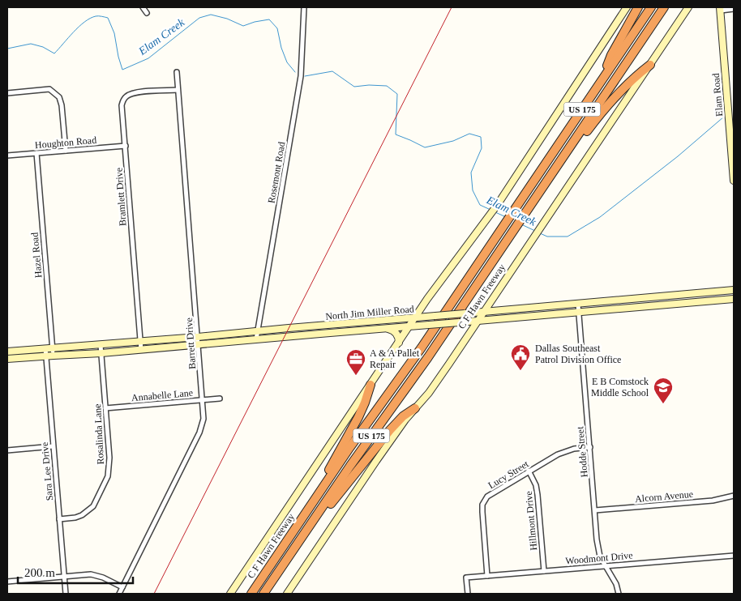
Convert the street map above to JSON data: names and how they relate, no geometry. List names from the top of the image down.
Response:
{
  "streets": {
    "highway": ["US 175", "C F Hawn Freeway"],
    "main road": ["Elam Road", "North Jim Miller Road"],
    "street": [
      "Houghton Road",
      "Rosemont Road",
      "Bramlett Drive",
      "Hazel Road",
      "Barrett Drive",
      "Annabelle Lane",
      "Rosalinda Lane",
      "Hodde Street",
      "Sara Lee Drive",
      "Lucy Street",
      "Alcorn Avenue",
      "Hillmont Drive",
      "Woodmont Drive"
    ]
  },
  "crossings": [
    ["Houghton Road", "Bramlett Drive"],
    ["Houghton Road", "Hazel Road"],
    ["Rosemont Road", "North Jim Miller Road"],
    ["Bramlett Drive", "North Jim Miller Road"],
    ["Bramlett Drive", "Barrett Drive"],
    ["Hazel Road", "North Jim Miller Road"],
    ["C F Hawn Freeway", "North Jim Miller Road"],
    ["North Jim Miller Road", "Barrett Drive"],
    ["North Jim Miller Road", "Rosalinda Lane"],
    ["North Jim Miller Road", "Hodde Street"],
    ["North Jim Miller Road", "Sara Lee Drive"],
    ["Barrett Drive", "Annabelle Lane"],
    ["Annabelle Lane", "Rosalinda Lane"],
    ["Rosalinda Lane", "Sara Lee Drive"],
    ["Hodde Street", "Lucy Street"],
    ["Hodde Street", "Alcorn Avenue"],
    ["Hodde Street", "Woodmont Drive"],
    ["Lucy Street", "Hillmont Drive"],
    ["Lucy Street", "Woodmont Drive"],
    ["Hillmont Drive", "Woodmont Drive"]
  ],
  "water": ["Elam Creek"],
  "places": {
    "public building": ["Dallas Southeast Patrol Division Office"],
    "office": ["A & A Pallet Repair"],
    "school or university": ["E B Comstock Middle School"]
  },
  "scale_bar": "200 m"
}
